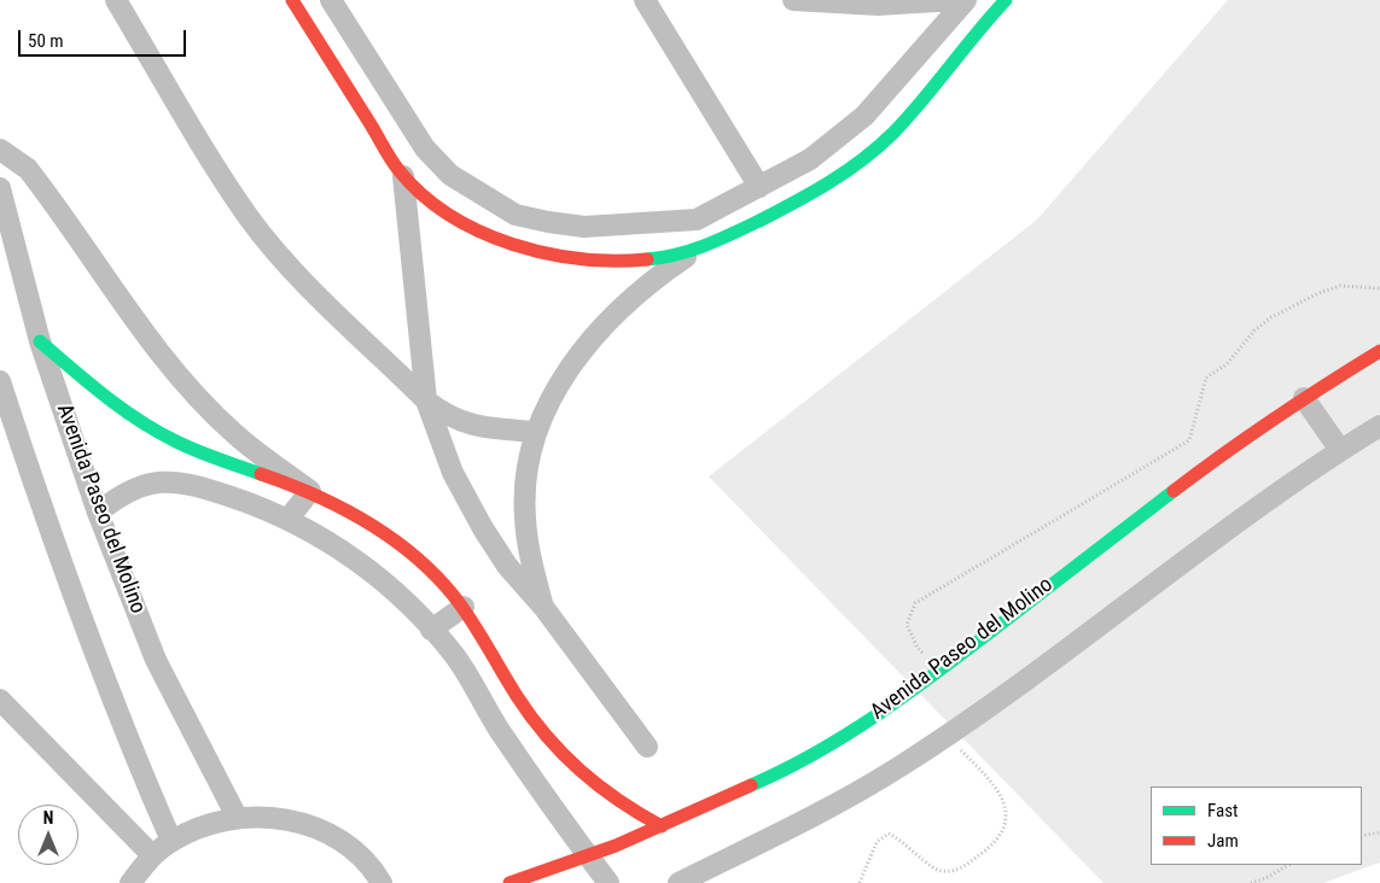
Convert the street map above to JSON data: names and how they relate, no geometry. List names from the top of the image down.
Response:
{
  "streets": {
    "street": ["Avenida Paseo del Molino"]
  },
  "legend": ["Fast", "Jam"],
  "scale_bar": "50 m",
  "north": "top"
}
